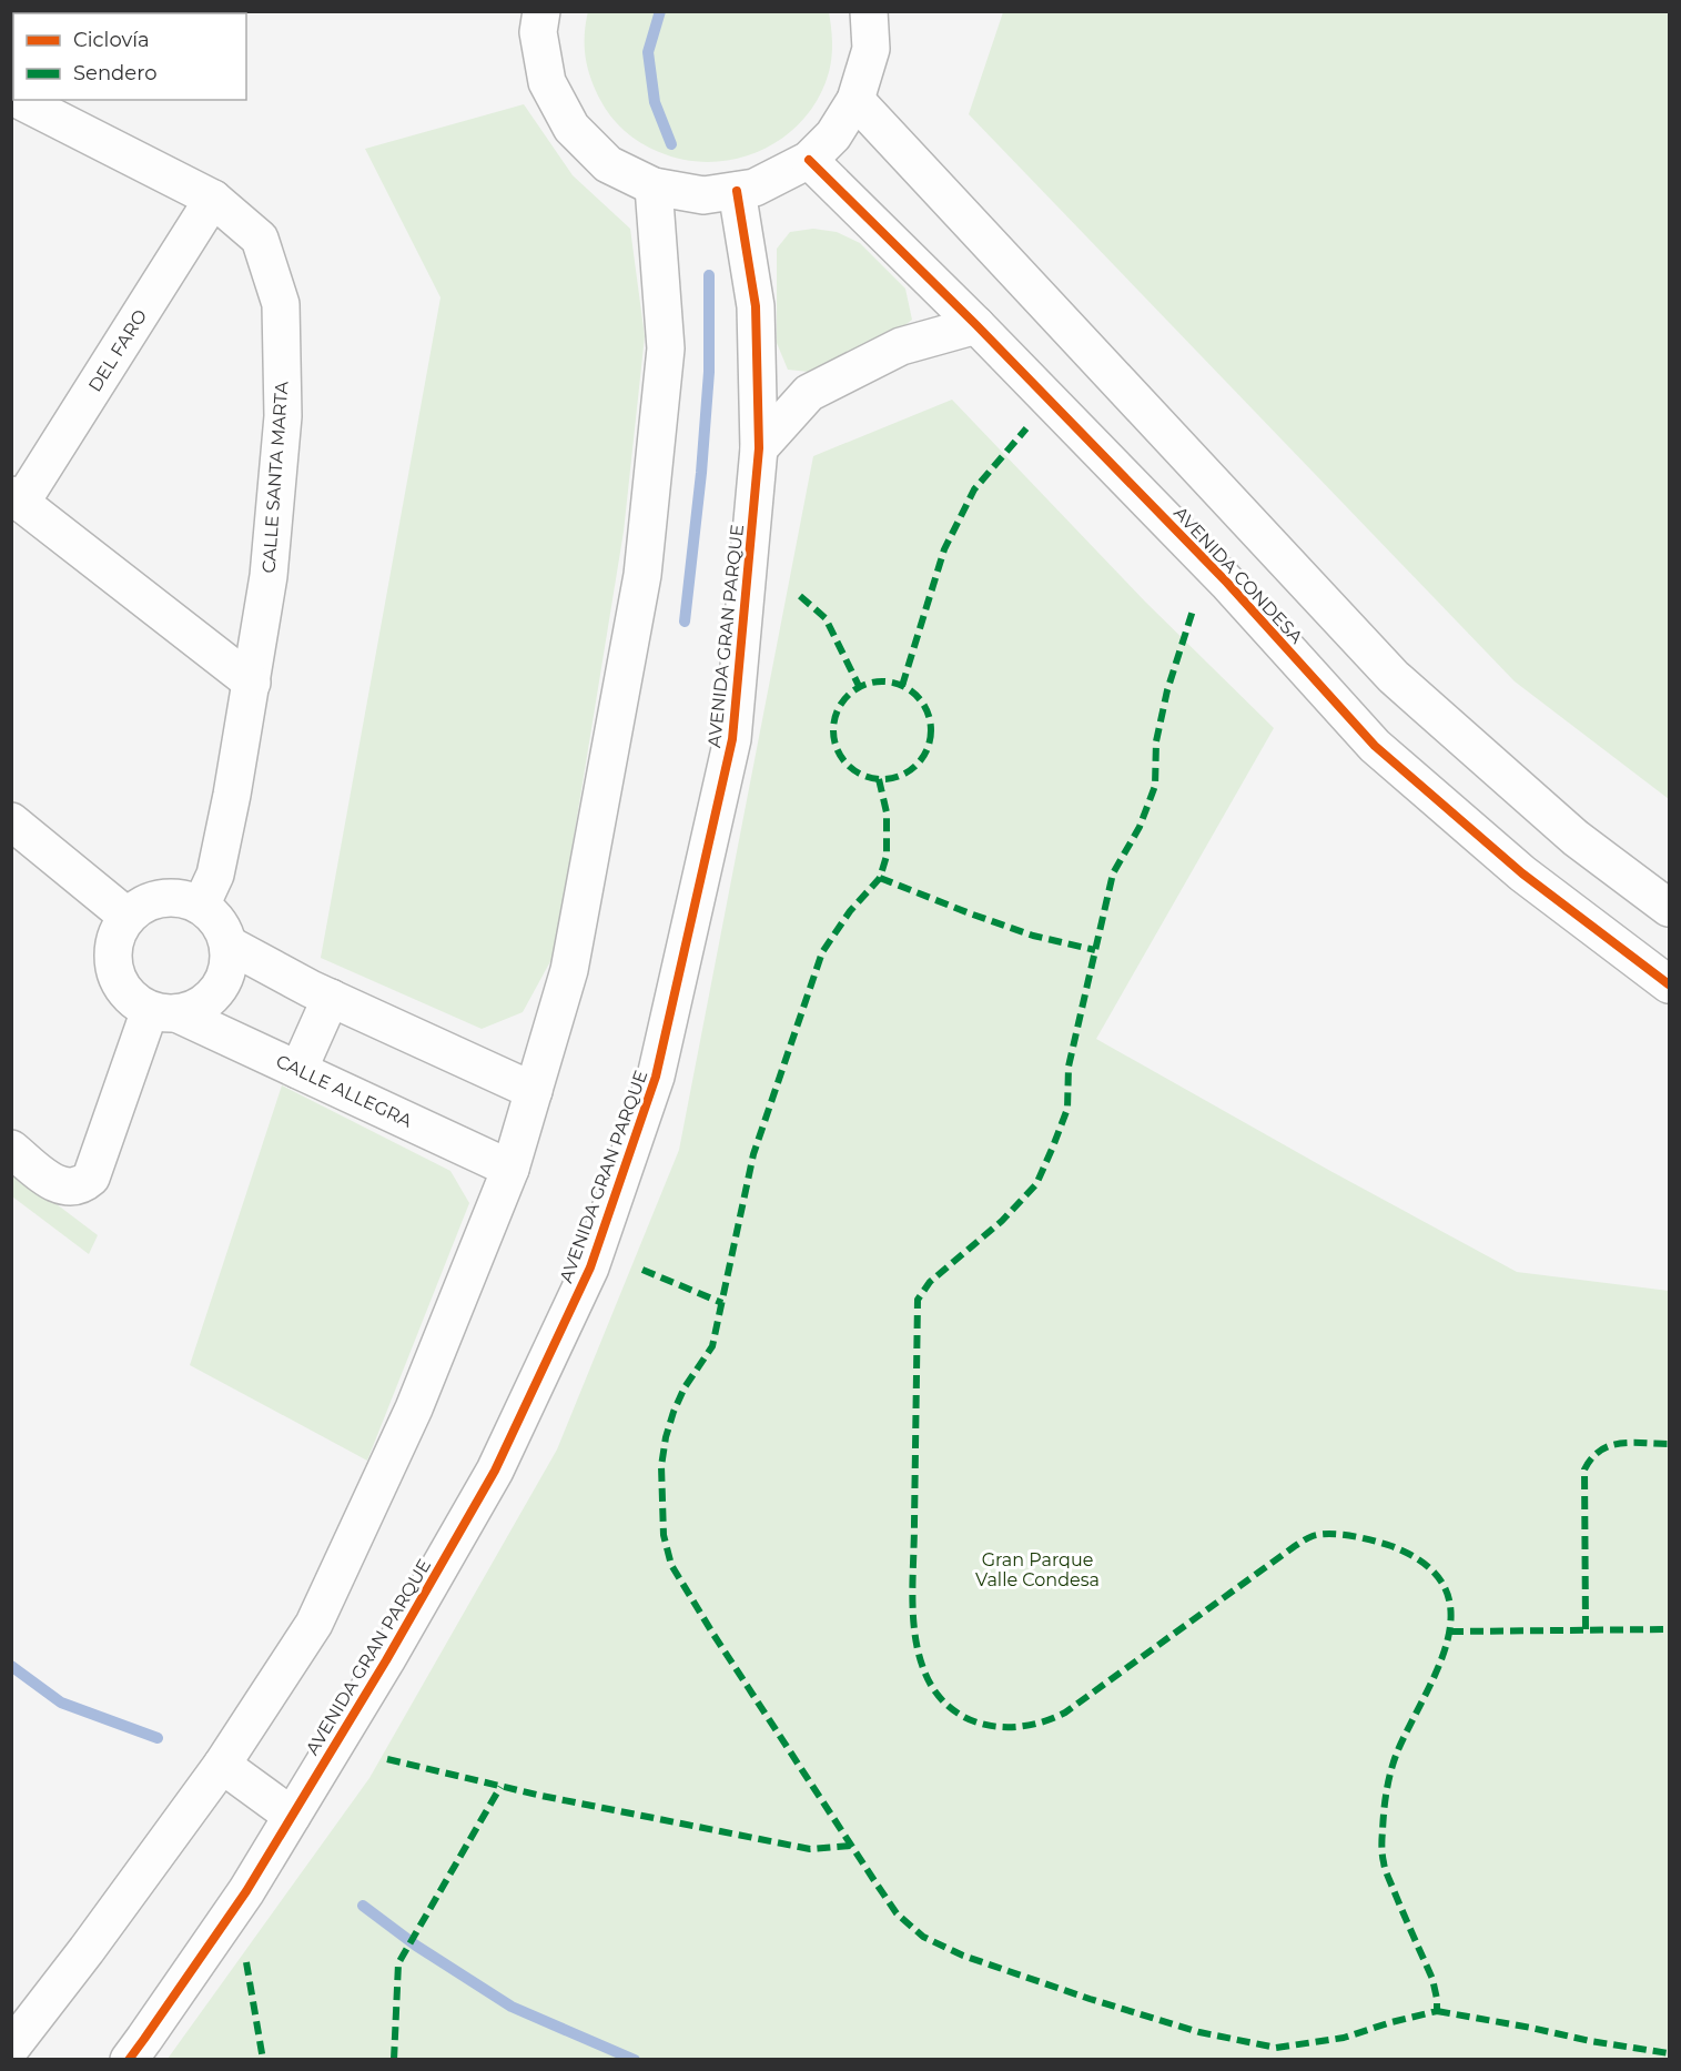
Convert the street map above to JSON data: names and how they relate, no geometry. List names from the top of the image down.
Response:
{
  "streets": {
    "street": [
      "DEL FARO",
      "CALLE SANTA MARTA",
      "AVENIDA CONDESA",
      "AVENIDA GRAN PARQUE",
      "CALLE ALLEGRA"
    ]
  },
  "crossings": [
    ["DEL FARO", "CALLE SANTA MARTA"],
    ["CALLE SANTA MARTA", "CALLE ALLEGRA"]
  ],
  "parks": ["Gran Parque Valle Condesa"],
  "legend": ["Ciclovía", "Sendero"]
}
